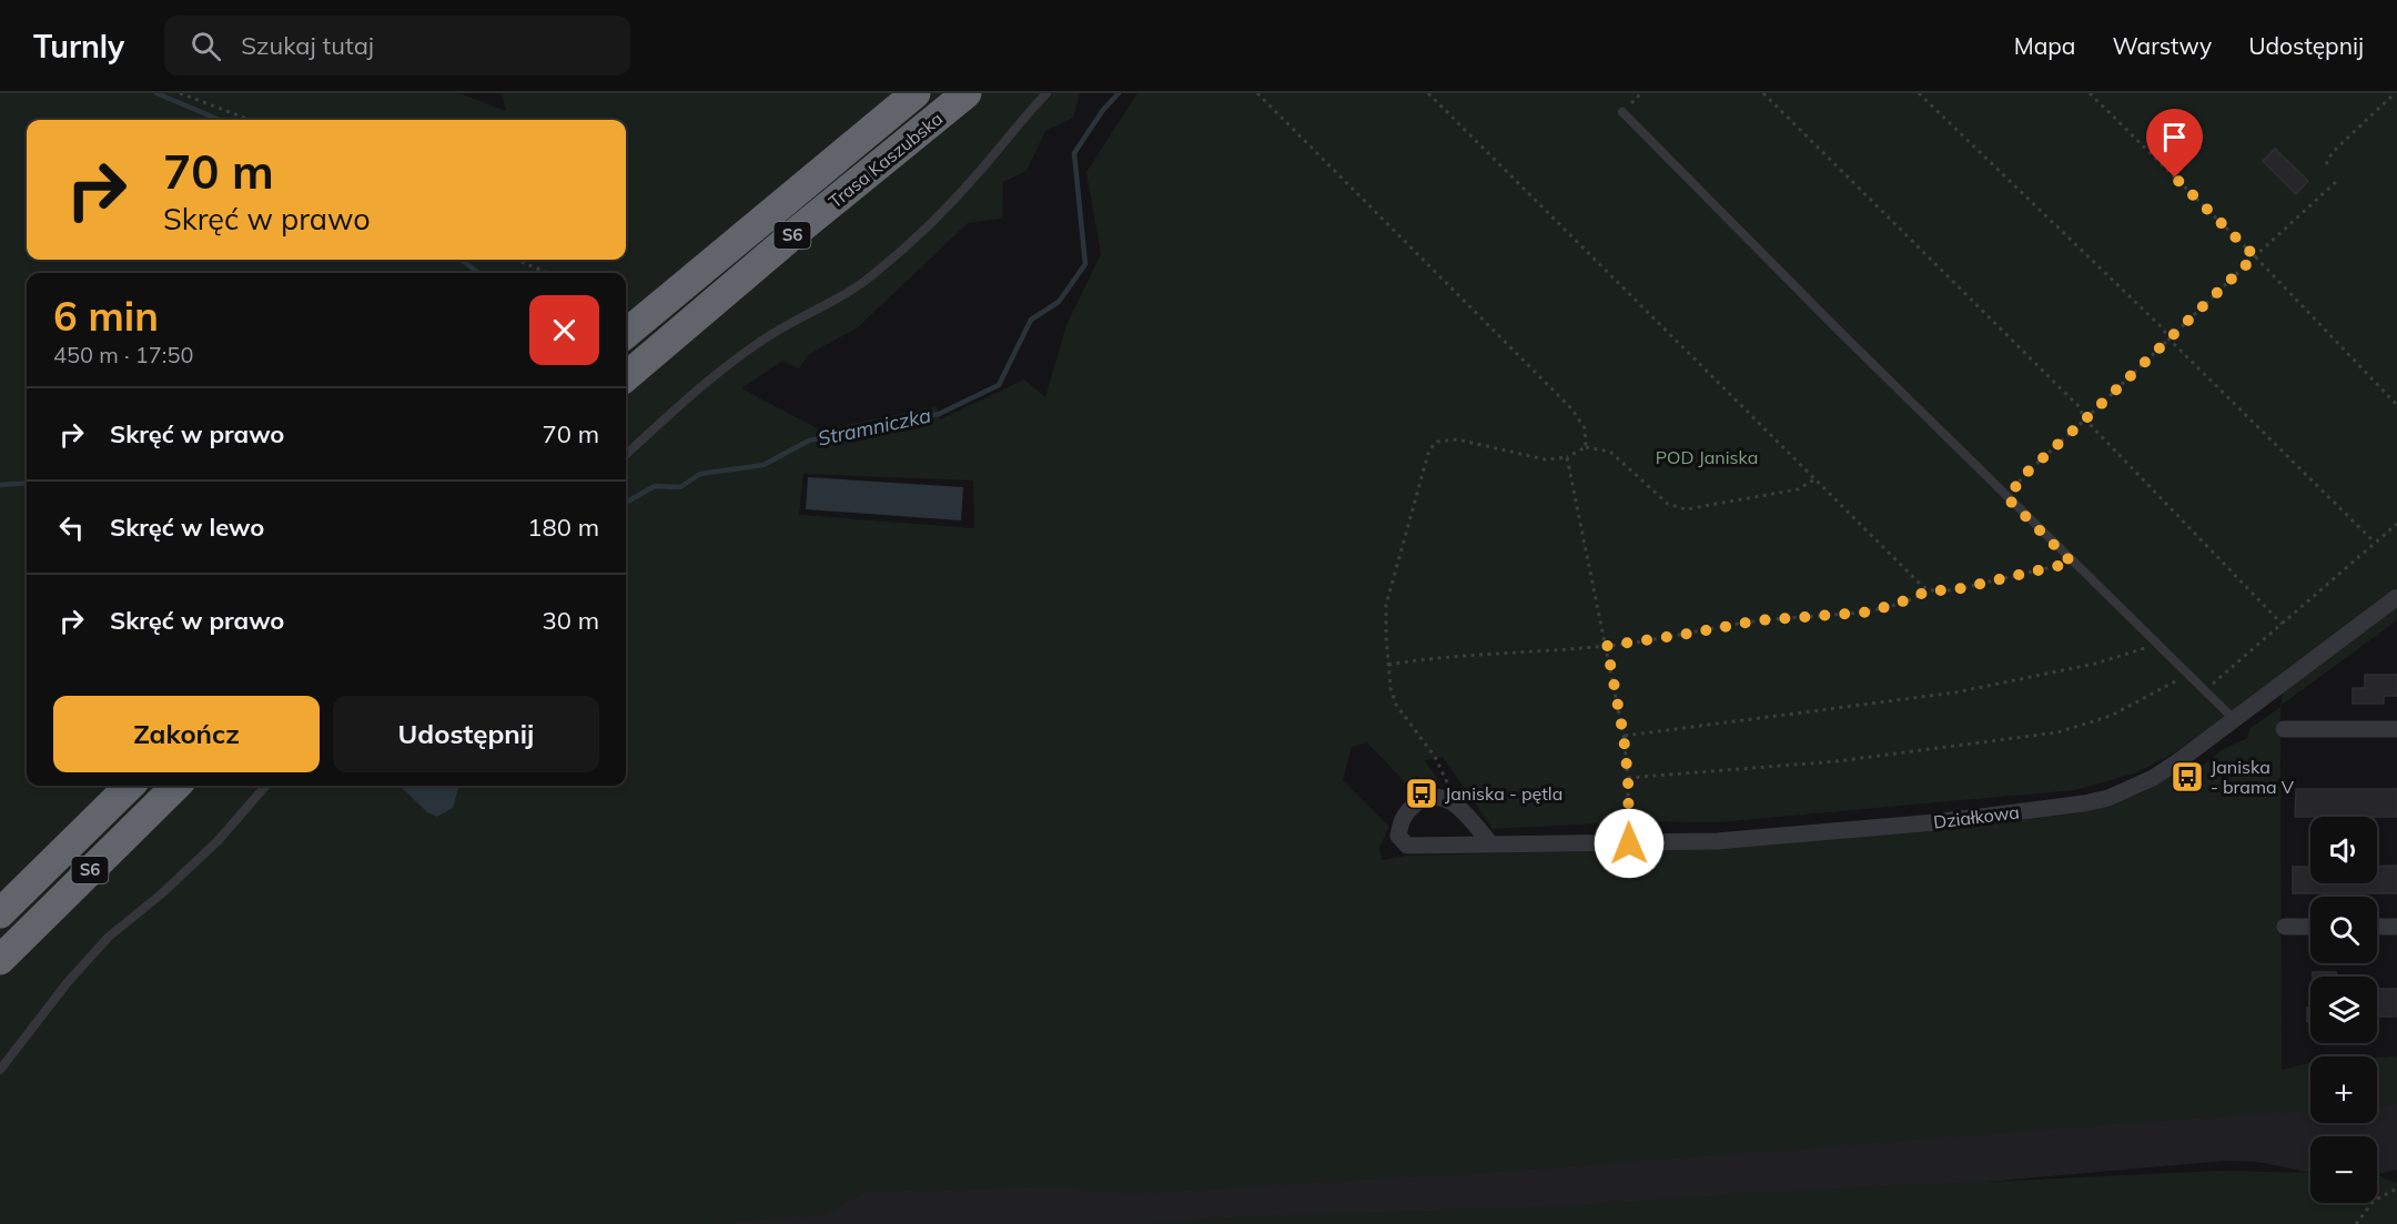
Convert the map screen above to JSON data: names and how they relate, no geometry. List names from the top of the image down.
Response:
{
  "streets": {
    "highway": ["Trasa Kaszubska", "S6"],
    "street": ["Działkowa"]
  },
  "water": ["Stramniczka"],
  "parks": ["POD Janiska"],
  "places": {
    "bus stop": ["Janiska - brama V", "Janiska - pętla"]
  },
  "page": {
    "header": "Turnly",
    "search": "Szukaj tutaj",
    "nav": ["Mapa", "Warstwy", "Udostępnij"],
    "turn": ["70 m", "Skręć w prawo"],
    "heading": ["6 min", "450 m · 17:50"],
    "list": [
      {
        "name": "Skręć w prawo",
        "value": "70 m"
      },
      {
        "name": "Skręć w lewo",
        "value": "180 m"
      },
      {
        "name": "Skręć w prawo",
        "value": "30 m"
      }
    ],
    "buttons": ["Zakończ", "Udostępnij"],
    "map_buttons": ["+", "−"]
  }
}
